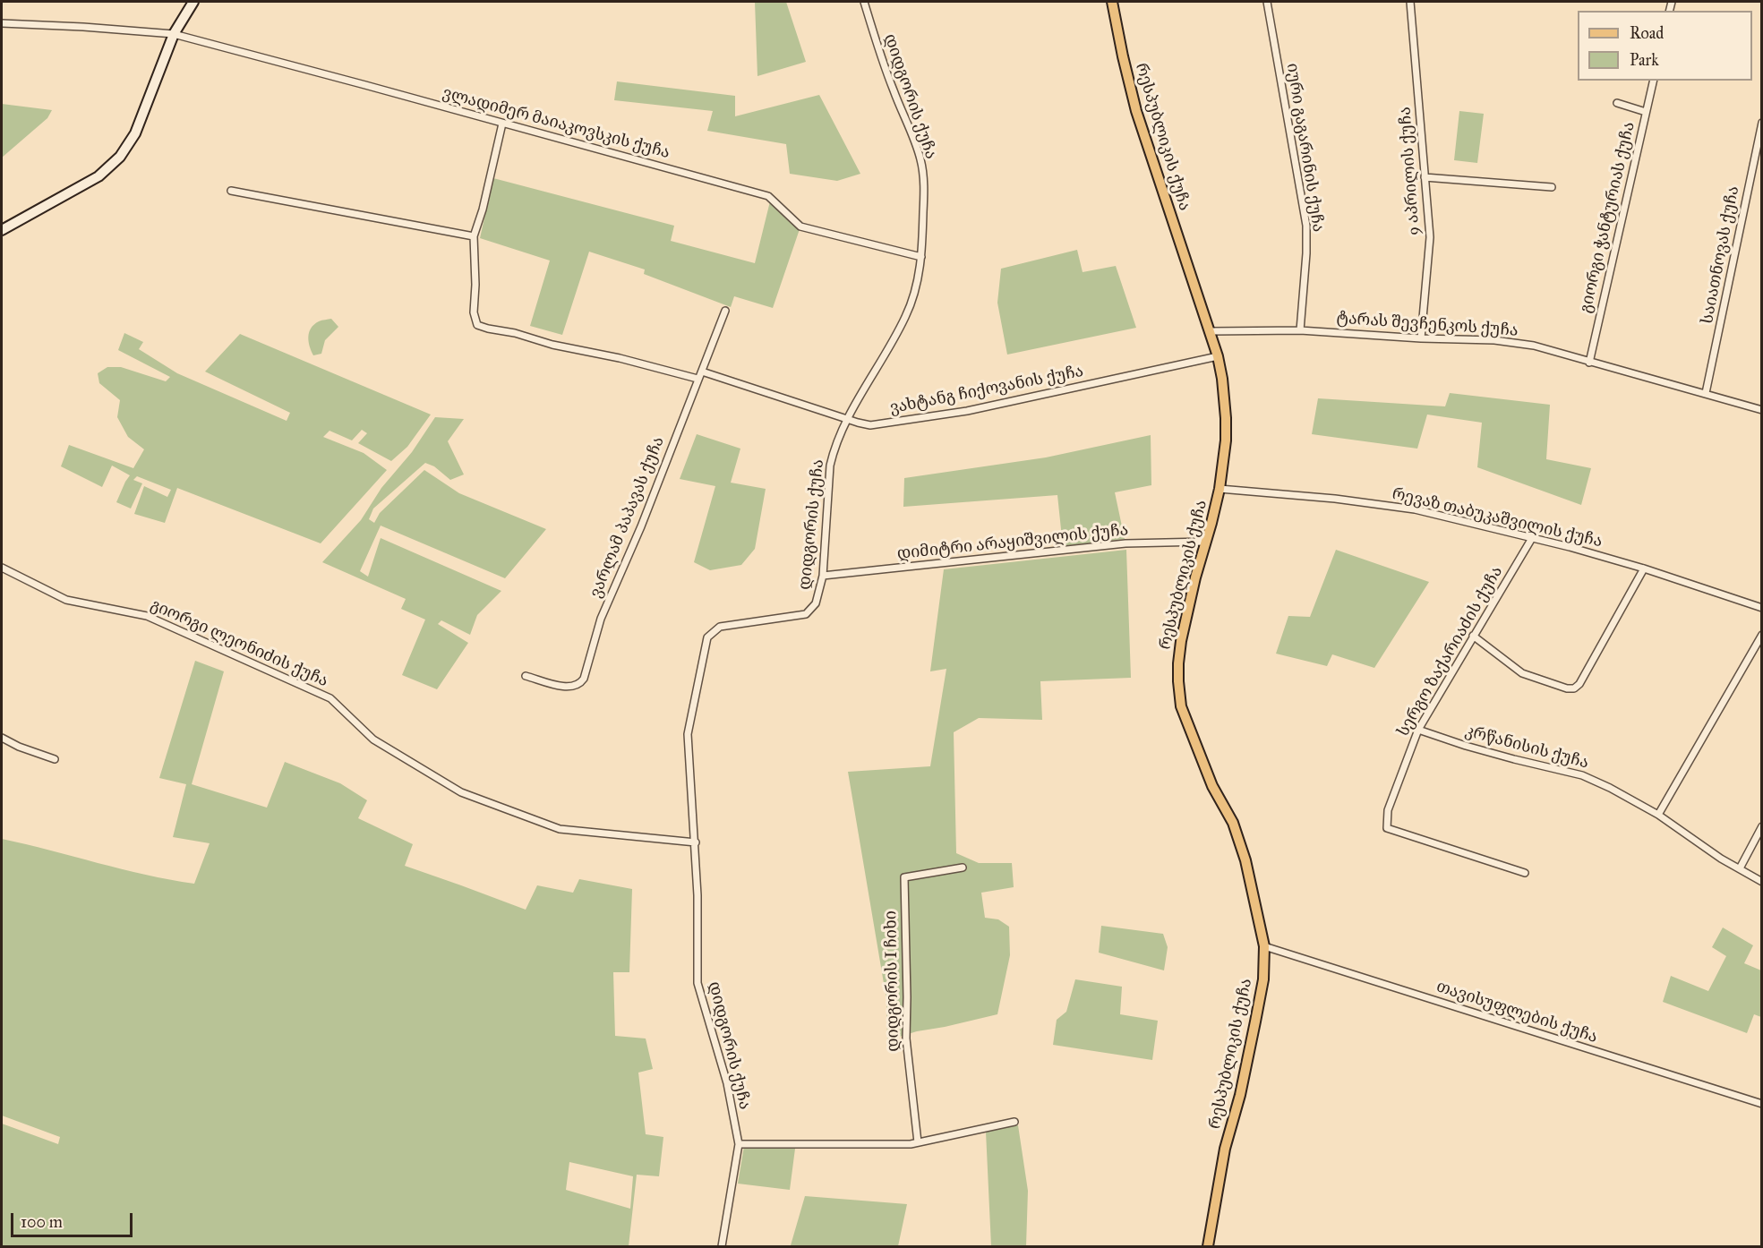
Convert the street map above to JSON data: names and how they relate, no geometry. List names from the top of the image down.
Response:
{
  "streets": {
    "main road": ["რესპუბლიკის ქუჩა"],
    "street": [
      "დიდგორის ქუჩა",
      "ვლადიმერ მაიაკოვსკის ქუჩა",
      "იური გაგარინის ქუჩა",
      "9 აპრილის ქუჩა",
      "გიორგი ჭანტურიას ქუჩა",
      "საიათნოვას ქუჩა",
      "ტარას შევჩენკოს ქუჩა",
      "ვახტანგ ჩიქოვანის ქუჩა",
      "ვარლამ პაპავას ქუჩა",
      "რევაზ თაბუკაშვილის ქუჩა",
      "დიმიტრი არაყიშვილის ქუჩა",
      "გიორგი ლეონიძის ქუჩა",
      "სერგო ზაქარიაძის ქუჩა",
      "კრწანისის ქუჩა",
      "დიდგორის I ჩიხი",
      "თავისუფლების ქუჩა"
    ]
  },
  "crossings": [
    ["დიდგორის ქუჩა", "ვლადიმერ მაიაკოვსკის ქუჩა"],
    ["დიდგორის ქუჩა", "ვახტანგ ჩიქოვანის ქუჩა"],
    ["დიდგორის ქუჩა", "დიმიტრი არაყიშვილის ქუჩა"],
    ["დიდგორის ქუჩა", "გიორგი ლეონიძის ქუჩა"],
    ["რესპუბლიკის ქუჩა", "ტარას შევჩენკოს ქუჩა"],
    ["რესპუბლიკის ქუჩა", "ვახტანგ ჩიქოვანის ქუჩა"],
    ["რესპუბლიკის ქუჩა", "რევაზ თაბუკაშვილის ქუჩა"],
    ["რესპუბლიკის ქუჩა", "დიმიტრი არაყიშვილის ქუჩა"],
    ["რესპუბლიკის ქუჩა", "თავისუფლების ქუჩა"],
    ["იური გაგარინის ქუჩა", "ტარას შევჩენკოს ქუჩა"],
    ["9 აპრილის ქუჩა", "ტარას შევჩენკოს ქუჩა"],
    ["გიორგი ჭანტურიას ქუჩა", "ტარას შევჩენკოს ქუჩა"],
    ["საიათნოვას ქუჩა", "ტარას შევჩენკოს ქუჩა"],
    ["ვახტანგ ჩიქოვანის ქუჩა", "ვარლამ პაპავას ქუჩა"],
    ["რევაზ თაბუკაშვილის ქუჩა", "სერგო ზაქარიაძის ქუჩა"],
    ["სერგო ზაქარიაძის ქუჩა", "კრწანისის ქუჩა"]
  ],
  "legend": ["Road", "Park"],
  "scale_bar": "100 m"
}
